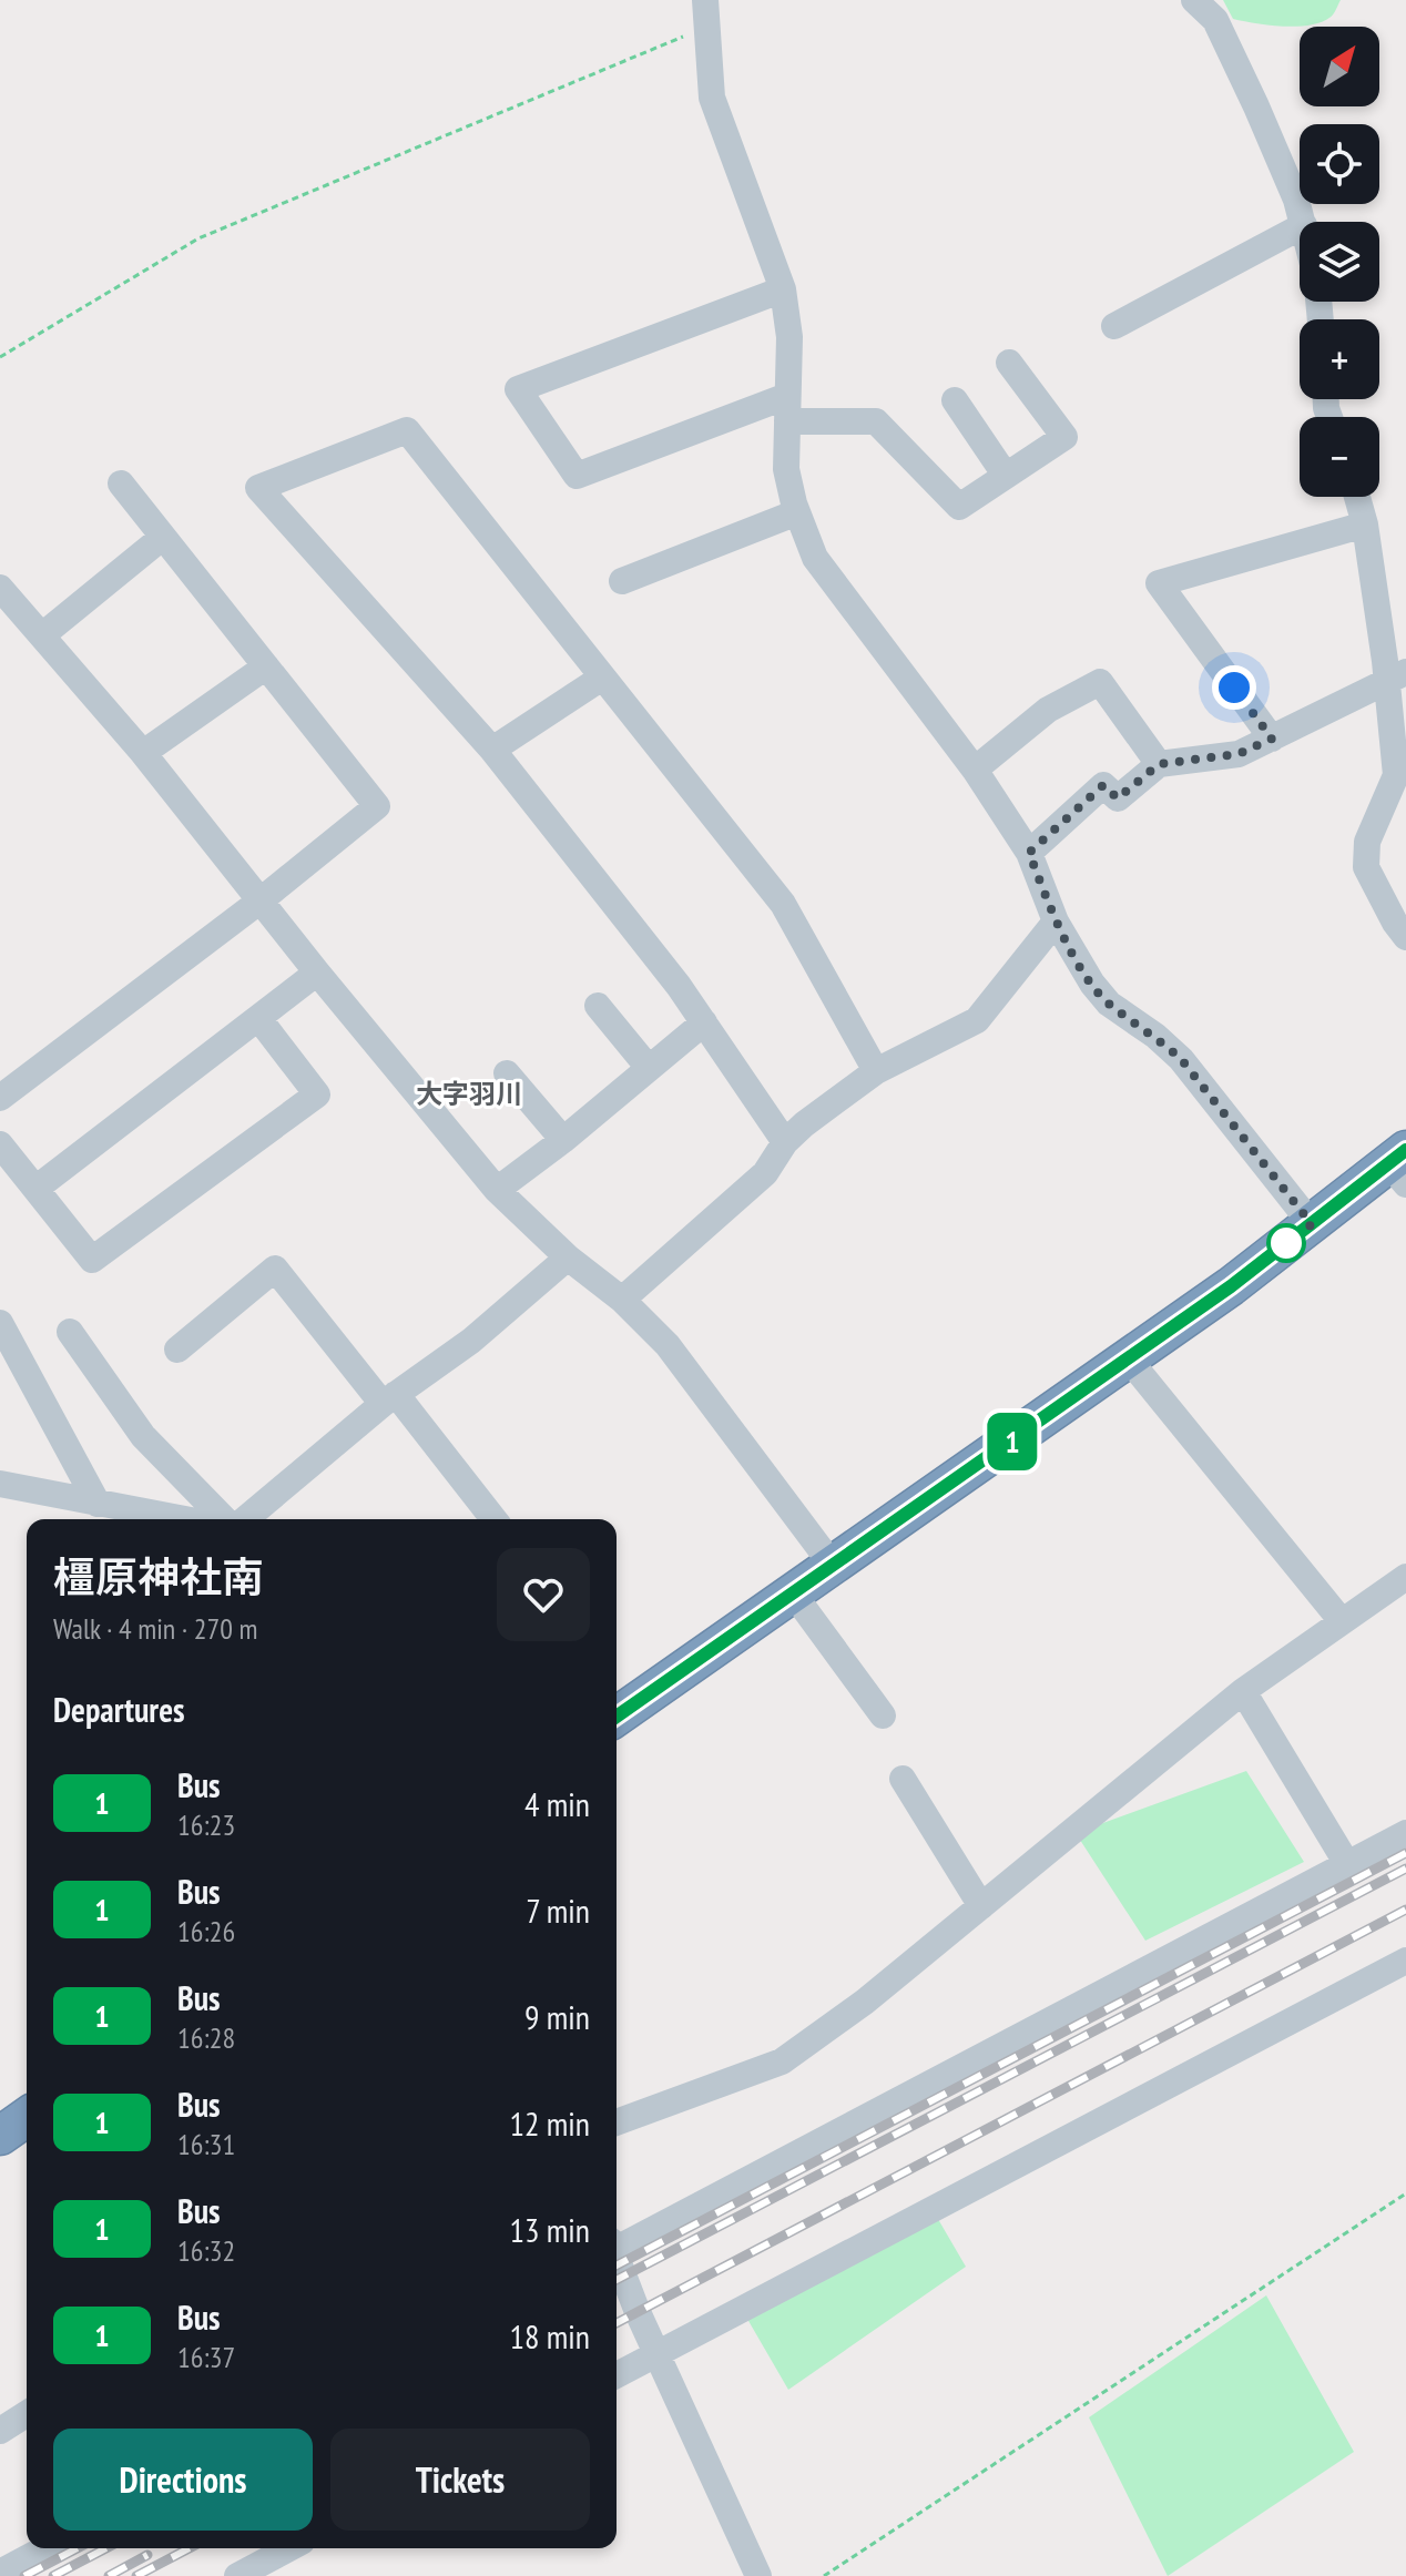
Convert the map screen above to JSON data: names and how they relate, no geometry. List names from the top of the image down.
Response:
{
  "districts": ["大字羽川"],
  "lines": ["bus line 1"],
  "north": "top right",
  "page": {
    "on_map": "1",
    "map_buttons": ["+", "−"],
    "heading": [
      ["橿原神社南", "Walk · 4 min · 270 m"],
      "Departures"
    ],
    "list": [
      {
        "mark": "1",
        "name": "Bus",
        "note": "16:23",
        "value": "4 min"
      },
      {
        "mark": "1",
        "name": "Bus",
        "note": "16:26",
        "value": "7 min"
      },
      {
        "mark": "1",
        "name": "Bus",
        "note": "16:28",
        "value": "9 min"
      },
      {
        "mark": "1",
        "name": "Bus",
        "note": "16:31",
        "value": "12 min"
      },
      {
        "mark": "1",
        "name": "Bus",
        "note": "16:32",
        "value": "13 min"
      },
      {
        "mark": "1",
        "name": "Bus",
        "note": "16:37",
        "value": "18 min"
      }
    ],
    "buttons": ["Directions", "Tickets"]
  }
}
